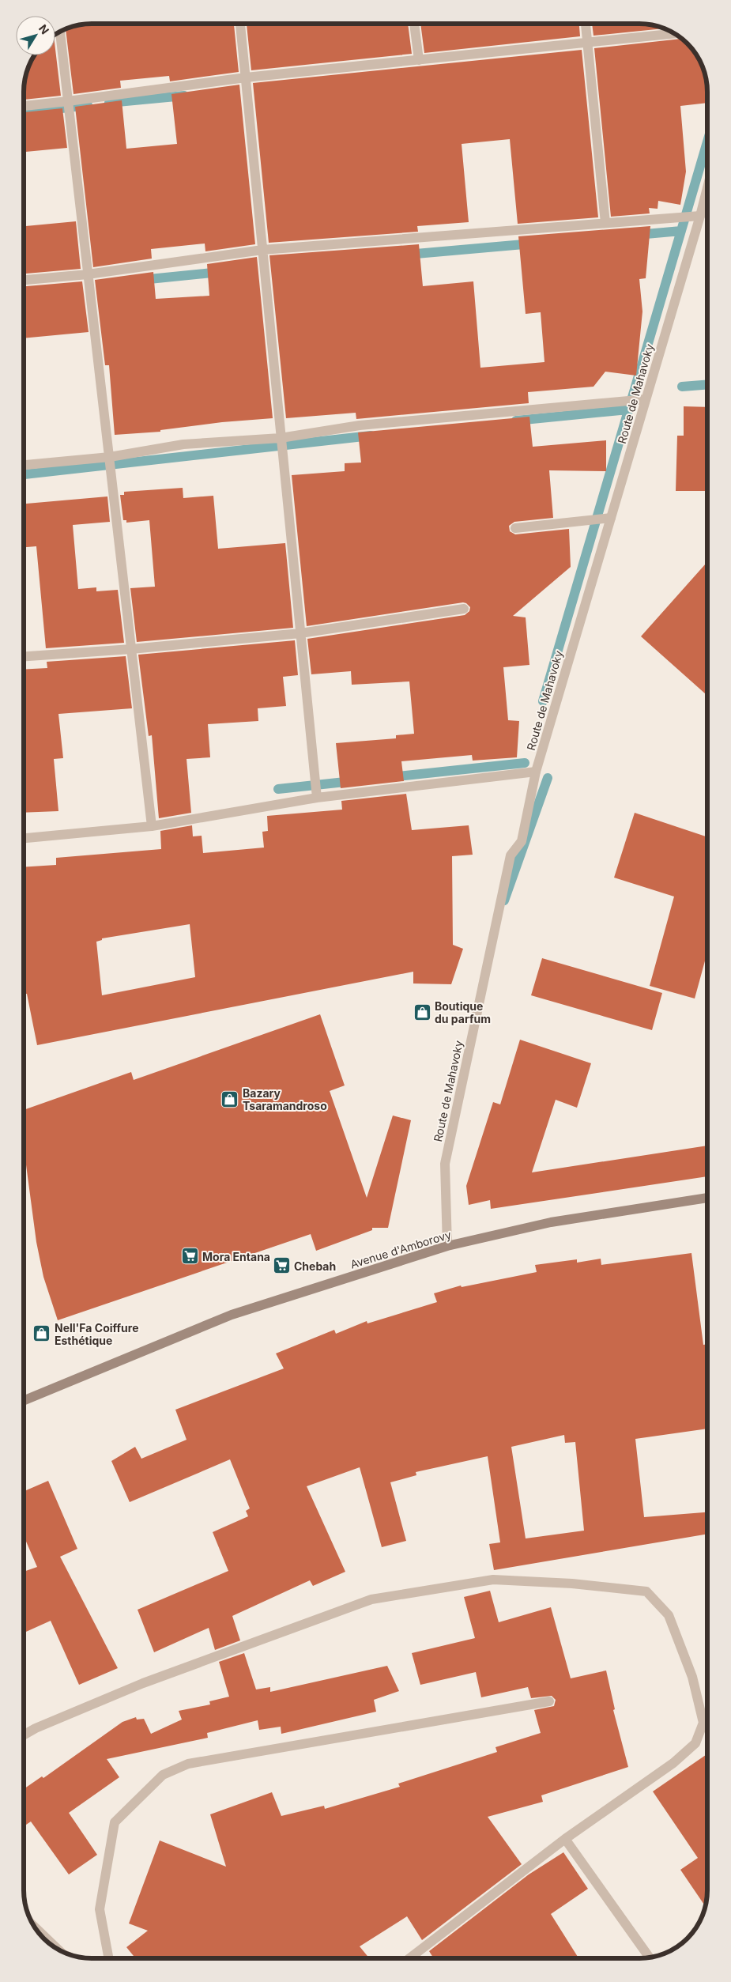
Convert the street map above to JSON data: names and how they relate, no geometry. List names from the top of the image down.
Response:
{
  "streets": {
    "main road": ["Avenue d'Amborovy"],
    "street": ["Route de Mahavoky"]
  },
  "crossings": [
    ["Route de Mahavoky", "Avenue d'Amborovy"]
  ],
  "places": {
    "shop": ["Boutique du parfum", "Bazary Tsaramandroso", "Nell'Fa Coiffure Esthétique"],
    "supermarket": ["Mora Entana", "Chebah"]
  },
  "north": "top right"
}
